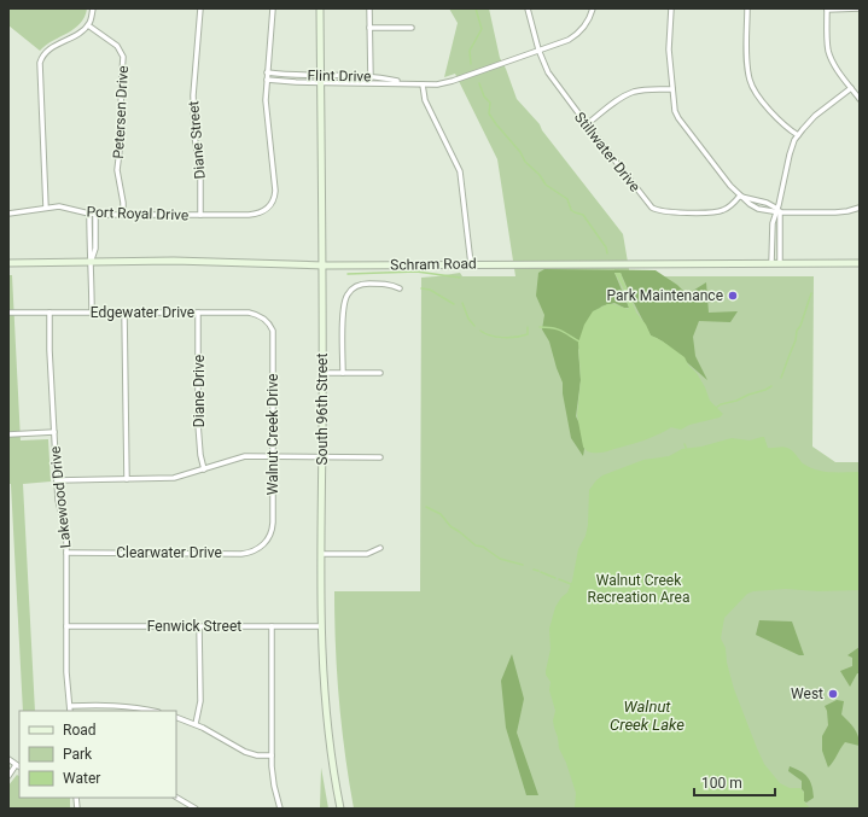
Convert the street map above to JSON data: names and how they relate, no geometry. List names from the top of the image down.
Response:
{
  "streets": {
    "main road": ["Schram Road", "South 96th Street"],
    "street": [
      "Flint Drive",
      "Petersen Drive",
      "Diane Street",
      "Stillwater Drive",
      "Port Royal Drive",
      "Edgewater Drive",
      "Diane Drive",
      "Walnut Creek Drive",
      "Lakewood Drive",
      "Clearwater Drive",
      "Fenwick Street"
    ]
  },
  "crossings": [
    ["Flint Drive", "Stillwater Drive"],
    ["Flint Drive", "Port Royal Drive"],
    ["Flint Drive", "South 96th Street"],
    ["Petersen Drive", "Port Royal Drive"],
    ["Diane Street", "Port Royal Drive"],
    ["Schram Road", "South 96th Street"],
    ["Edgewater Drive", "Diane Drive"],
    ["Edgewater Drive", "Walnut Creek Drive"],
    ["Edgewater Drive", "Lakewood Drive"],
    ["South 96th Street", "Fenwick Street"],
    ["Walnut Creek Drive", "Clearwater Drive"],
    ["Lakewood Drive", "Clearwater Drive"],
    ["Lakewood Drive", "Fenwick Street"]
  ],
  "water": ["Walnut Creek Lake"],
  "parks": ["Walnut Creek Recreation Area"],
  "places": ["Park Maintenance", "West"],
  "legend": ["Road", "Park", "Water"],
  "scale_bar": "100 m"
}
